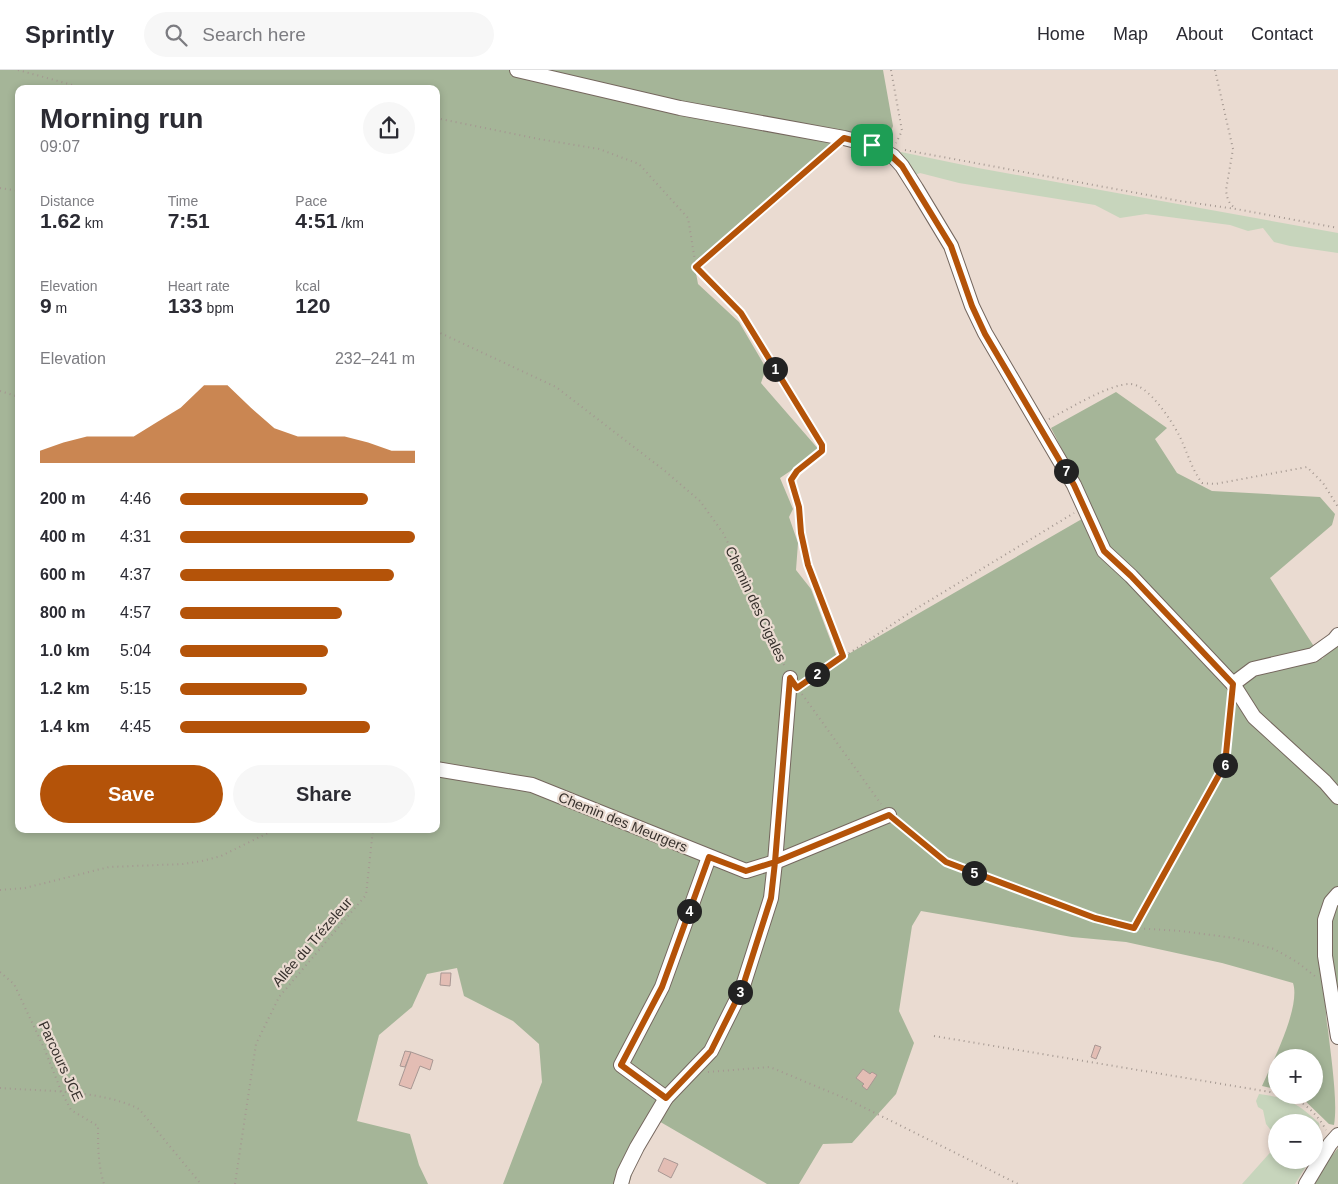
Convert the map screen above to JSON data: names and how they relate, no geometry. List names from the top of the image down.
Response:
{
  "streets": {
    "street": ["Chemin des Meurgers"],
    "path": ["Chemin des Cigales", "Allée du Trézeleur", "Parcours JCE"]
  },
  "crossings": [
    ["Chemin des Cigales", "Chemin des Meurgers"]
  ],
  "page": {
    "header": "Sprintly",
    "search": "Search here",
    "nav": [
      "Home",
      "Map",
      "About",
      "Contact"
    ],
    "heading": ["Morning run", "09:07"],
    "stats": [
      ["Distance", "1.62 km"],
      ["Time", "7:51"],
      ["Pace", "4:51 /km"],
      ["Elevation", "9 m"],
      ["Heart rate", "133 bpm"],
      ["kcal", "120"]
    ],
    "chart": ["Elevation", "232–241 m"],
    "pins": [
      "1",
      "7",
      "2",
      "6",
      "5",
      "4",
      "3"
    ],
    "list": [
      {
        "name": "200 m",
        "note": "4:46"
      },
      {
        "name": "400 m",
        "note": "4:31"
      },
      {
        "name": "600 m",
        "note": "4:37"
      },
      {
        "name": "800 m",
        "note": "4:57"
      },
      {
        "name": "1.0 km",
        "note": "5:04"
      },
      {
        "name": "1.2 km",
        "note": "5:15"
      },
      {
        "name": "1.4 km",
        "note": "4:45"
      }
    ],
    "buttons": ["Save", "Share"],
    "map_buttons": ["+", "−"]
  }
}
